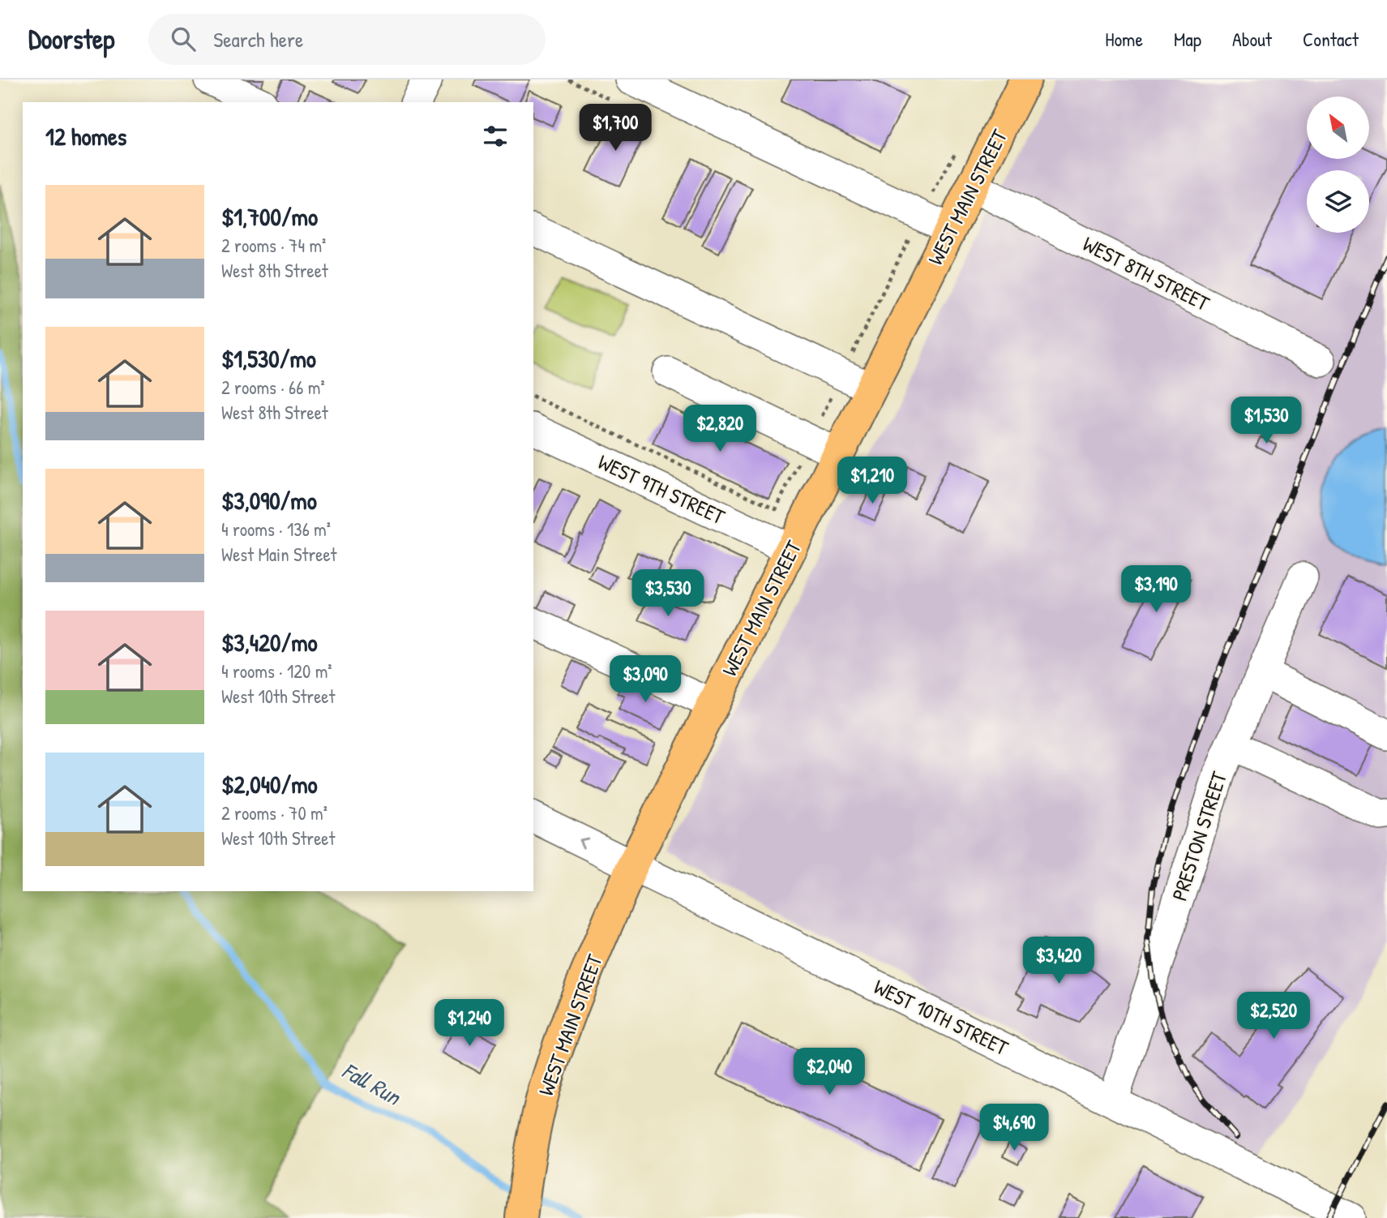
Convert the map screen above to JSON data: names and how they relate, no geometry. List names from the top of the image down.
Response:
{
  "streets": {
    "main road": ["WEST MAIN STREET"],
    "street": [
      "WEST 8TH STREET",
      "WEST 9TH STREET",
      "PRESTON STREET",
      "WEST 10TH STREET"
    ]
  },
  "crossings": [
    ["WEST MAIN STREET", "WEST 8TH STREET"],
    ["WEST MAIN STREET", "WEST 9TH STREET"],
    ["WEST MAIN STREET", "WEST 10TH STREET"],
    ["PRESTON STREET", "WEST 10TH STREET"]
  ],
  "water": ["Fall Run"],
  "north": "top left",
  "page": {
    "header": "Doorstep",
    "search": "Search here",
    "nav": [
      "Home",
      "Map",
      "About",
      "Contact"
    ],
    "heading": "12 homes",
    "price": [
      "$1,700",
      "$1,530",
      "$2,820",
      "$1,210",
      "$3,190",
      "$3,530",
      "$3,090",
      "$3,420",
      "$2,520",
      "$1,240",
      "$2,040",
      "$4,690"
    ],
    "list": [
      {
        "name": "$1,700/mo",
        "note": "2 rooms · 74 m² · West 8th Street"
      },
      {
        "name": "$1,530/mo",
        "note": "2 rooms · 66 m² · West 8th Street"
      },
      {
        "name": "$3,090/mo",
        "note": "4 rooms · 136 m² · West Main Street"
      },
      {
        "name": "$3,420/mo",
        "note": "4 rooms · 120 m² · West 10th Street"
      },
      {
        "name": "$2,040/mo",
        "note": "2 rooms · 70 m² · West 10th Street"
      }
    ]
  }
}
